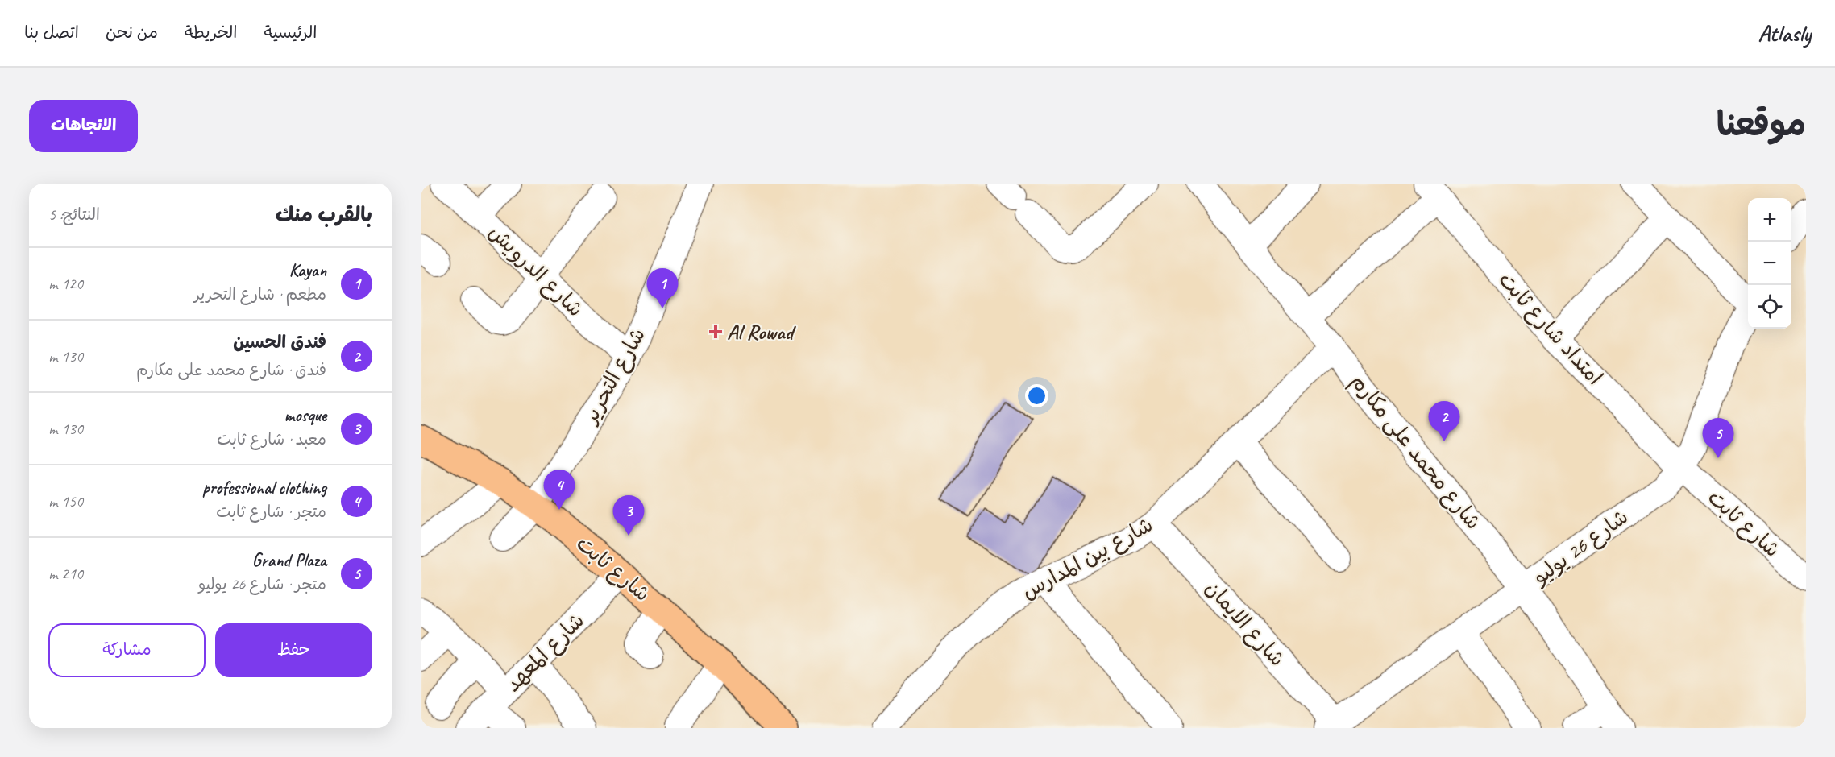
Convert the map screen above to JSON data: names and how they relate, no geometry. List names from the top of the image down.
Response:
{
  "streets": {
    "main road": ["شارع ثابت"],
    "street": [
      "شارع الدرويش",
      "امتداد شارع ثابت",
      "شارع التحرير",
      "شارع محمد على مكارم",
      "شارع 26 يوليو",
      "شارع بين المدارس",
      "شارع الايمان",
      "شارع المعهد"
    ]
  },
  "crossings": [
    ["شارع الدرويش", "شارع التحرير"],
    ["امتداد شارع ثابت", "شارع ثابت"],
    ["امتداد شارع ثابت", "شارع 26 يوليو"],
    ["شارع التحرير", "شارع ثابت"],
    ["شارع محمد على مكارم", "شارع 26 يوليو"],
    ["شارع محمد على مكارم", "شارع بين المدارس"],
    ["شارع ثابت", "شارع 26 يوليو"],
    ["شارع ثابت", "شارع المعهد"],
    ["شارع 26 يوليو", "شارع الايمان"],
    ["شارع بين المدارس", "شارع الايمان"]
  ],
  "places": {
    "health": ["Al Rowad"]
  },
  "page": {
    "header": "Atlasly",
    "nav": [
      "الرئيسية",
      "الخريطة",
      "من نحن",
      "اتصل بنا"
    ],
    "title": "موقعنا",
    "buttons": [
      "الاتجاهات",
      ["حفظ", "مشاركة"]
    ],
    "heading": ["بالقرب منك", "النتائج: 5"],
    "map_buttons": ["+", "−"],
    "list": [
      {
        "mark": "1",
        "name": "Kayan",
        "note": "مطعم · شارع التحرير",
        "value": "120 m"
      },
      {
        "mark": "2",
        "name": "فندق الحسين",
        "note": "فندق · شارع محمد على مكارم",
        "value": "130 m"
      },
      {
        "mark": "3",
        "name": "mosque",
        "note": "معبد · شارع ثابت",
        "value": "130 m"
      },
      {
        "mark": "4",
        "name": "professional clothing",
        "note": "متجر · شارع ثابت",
        "value": "150 m"
      },
      {
        "mark": "5",
        "name": "Grand Plaza",
        "note": "متجر · شارع 26 يوليو",
        "value": "210 m"
      }
    ],
    "pins": [
      "1",
      "2",
      "5",
      "4",
      "3"
    ]
  }
}
